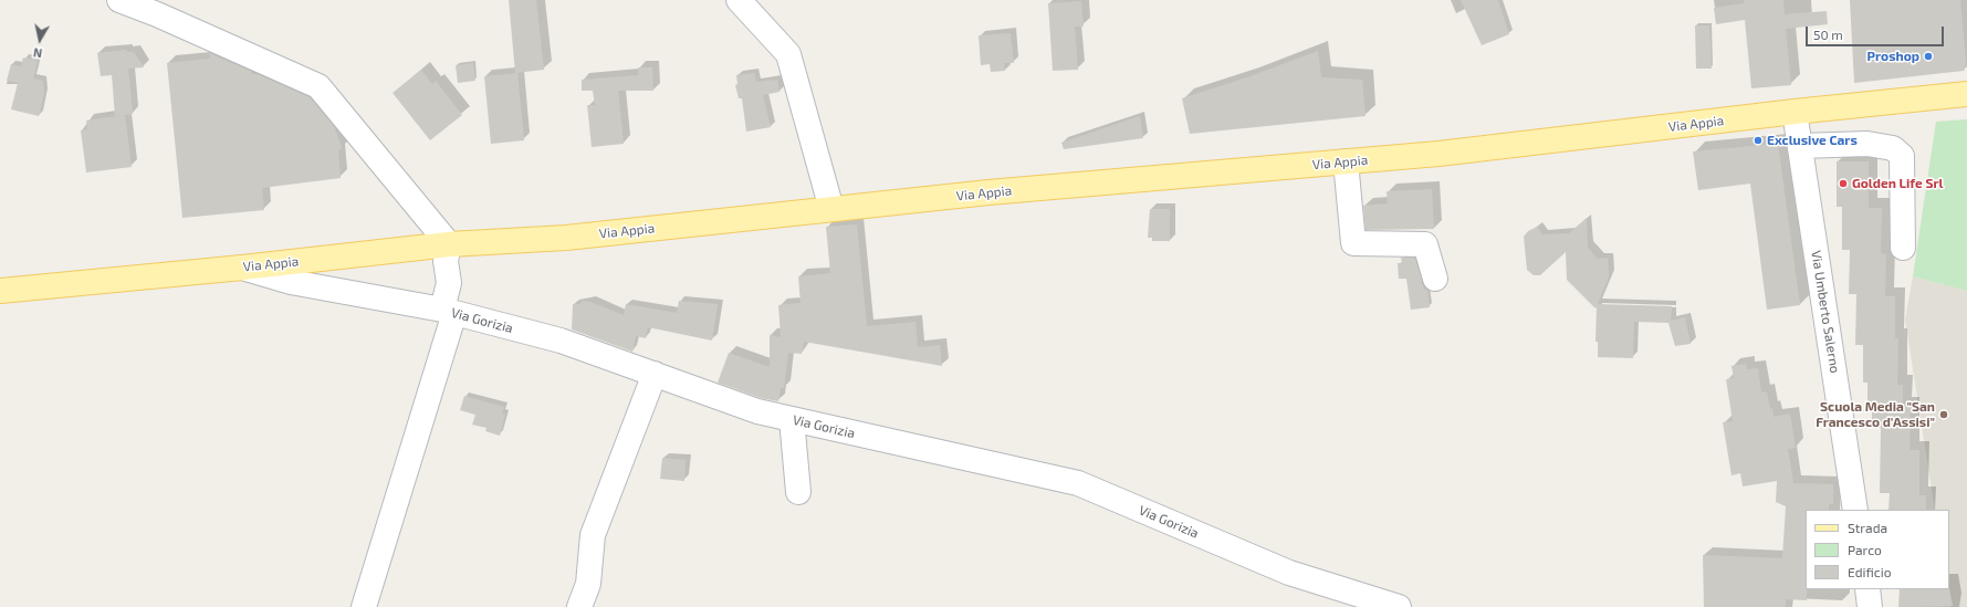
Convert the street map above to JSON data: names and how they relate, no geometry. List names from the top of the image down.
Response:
{
  "streets": {
    "main road": ["Via Appia"],
    "street": ["Via Umberto Salerno", "Via Gorizia"]
  },
  "crossings": [
    ["Via Appia", "Via Umberto Salerno"],
    ["Via Appia", "Via Gorizia"]
  ],
  "places": [
    "Proshop",
    "Exclusive Cars",
    "Golden Life Srl",
    "Scuola Media \"San Francesco d'Assisi\""
  ],
  "legend": ["Strada", "Parco", "Edificio"],
  "scale_bar": "50 m",
  "north": "bottom"
}
